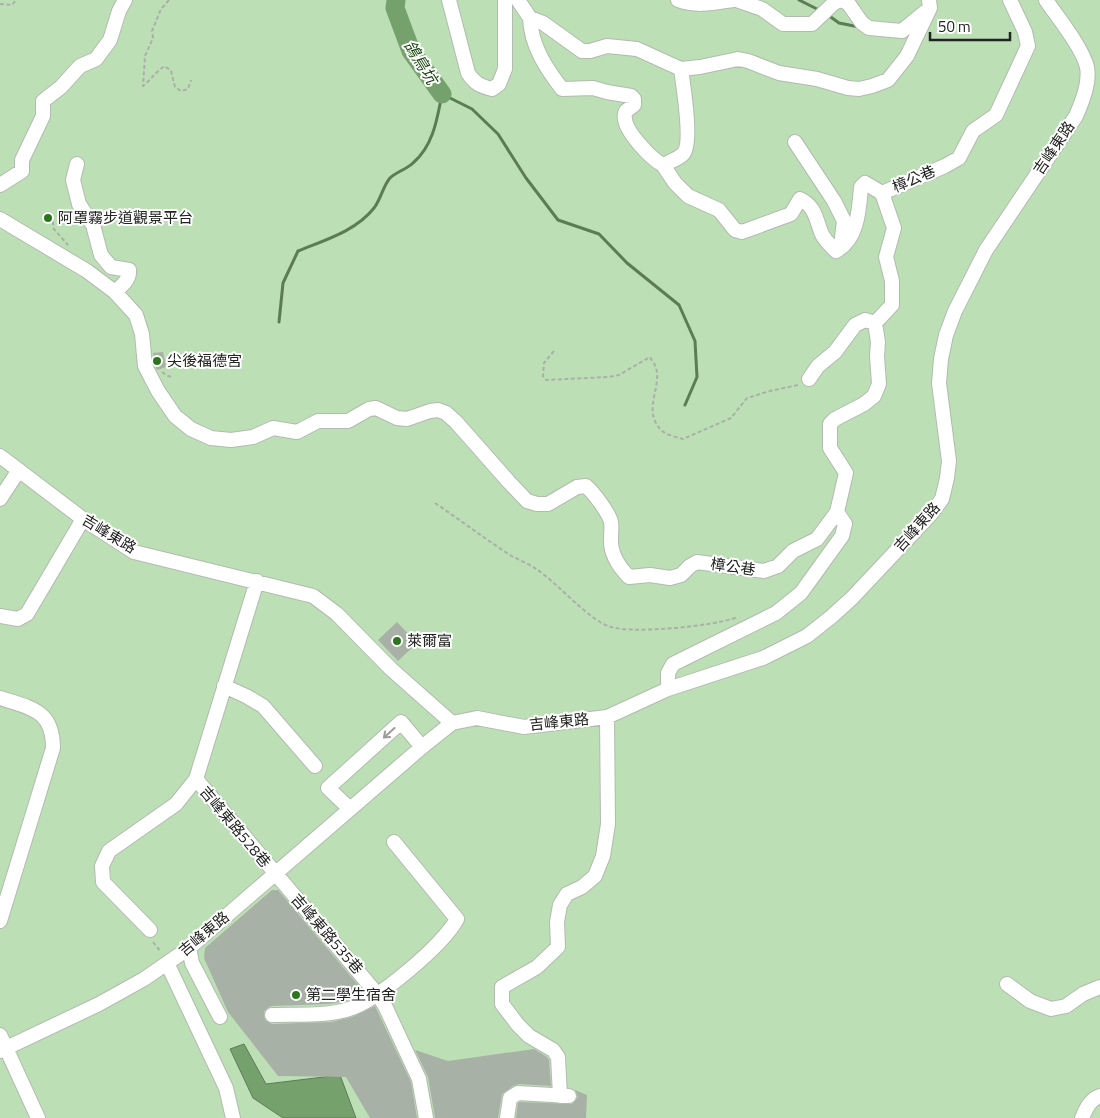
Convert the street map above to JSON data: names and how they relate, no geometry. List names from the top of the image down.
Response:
{
  "streets": {
    "street": [
      "吉峰東路",
      "樟公巷",
      "吉峰東路528巷",
      "吉峰東路535巷"
    ]
  },
  "crossings": [
    ["吉峰東路", "吉峰東路528巷"],
    ["吉峰東路", "吉峰東路535巷"],
    ["吉峰東路528巷", "吉峰東路535巷"]
  ],
  "water": ["鴿鳥坑"],
  "places": [
    "阿罩霧步道觀景平台",
    "尖後福德宮",
    "萊爾富",
    "第二學生宿舍"
  ],
  "scale_bar": "50 m"
}
